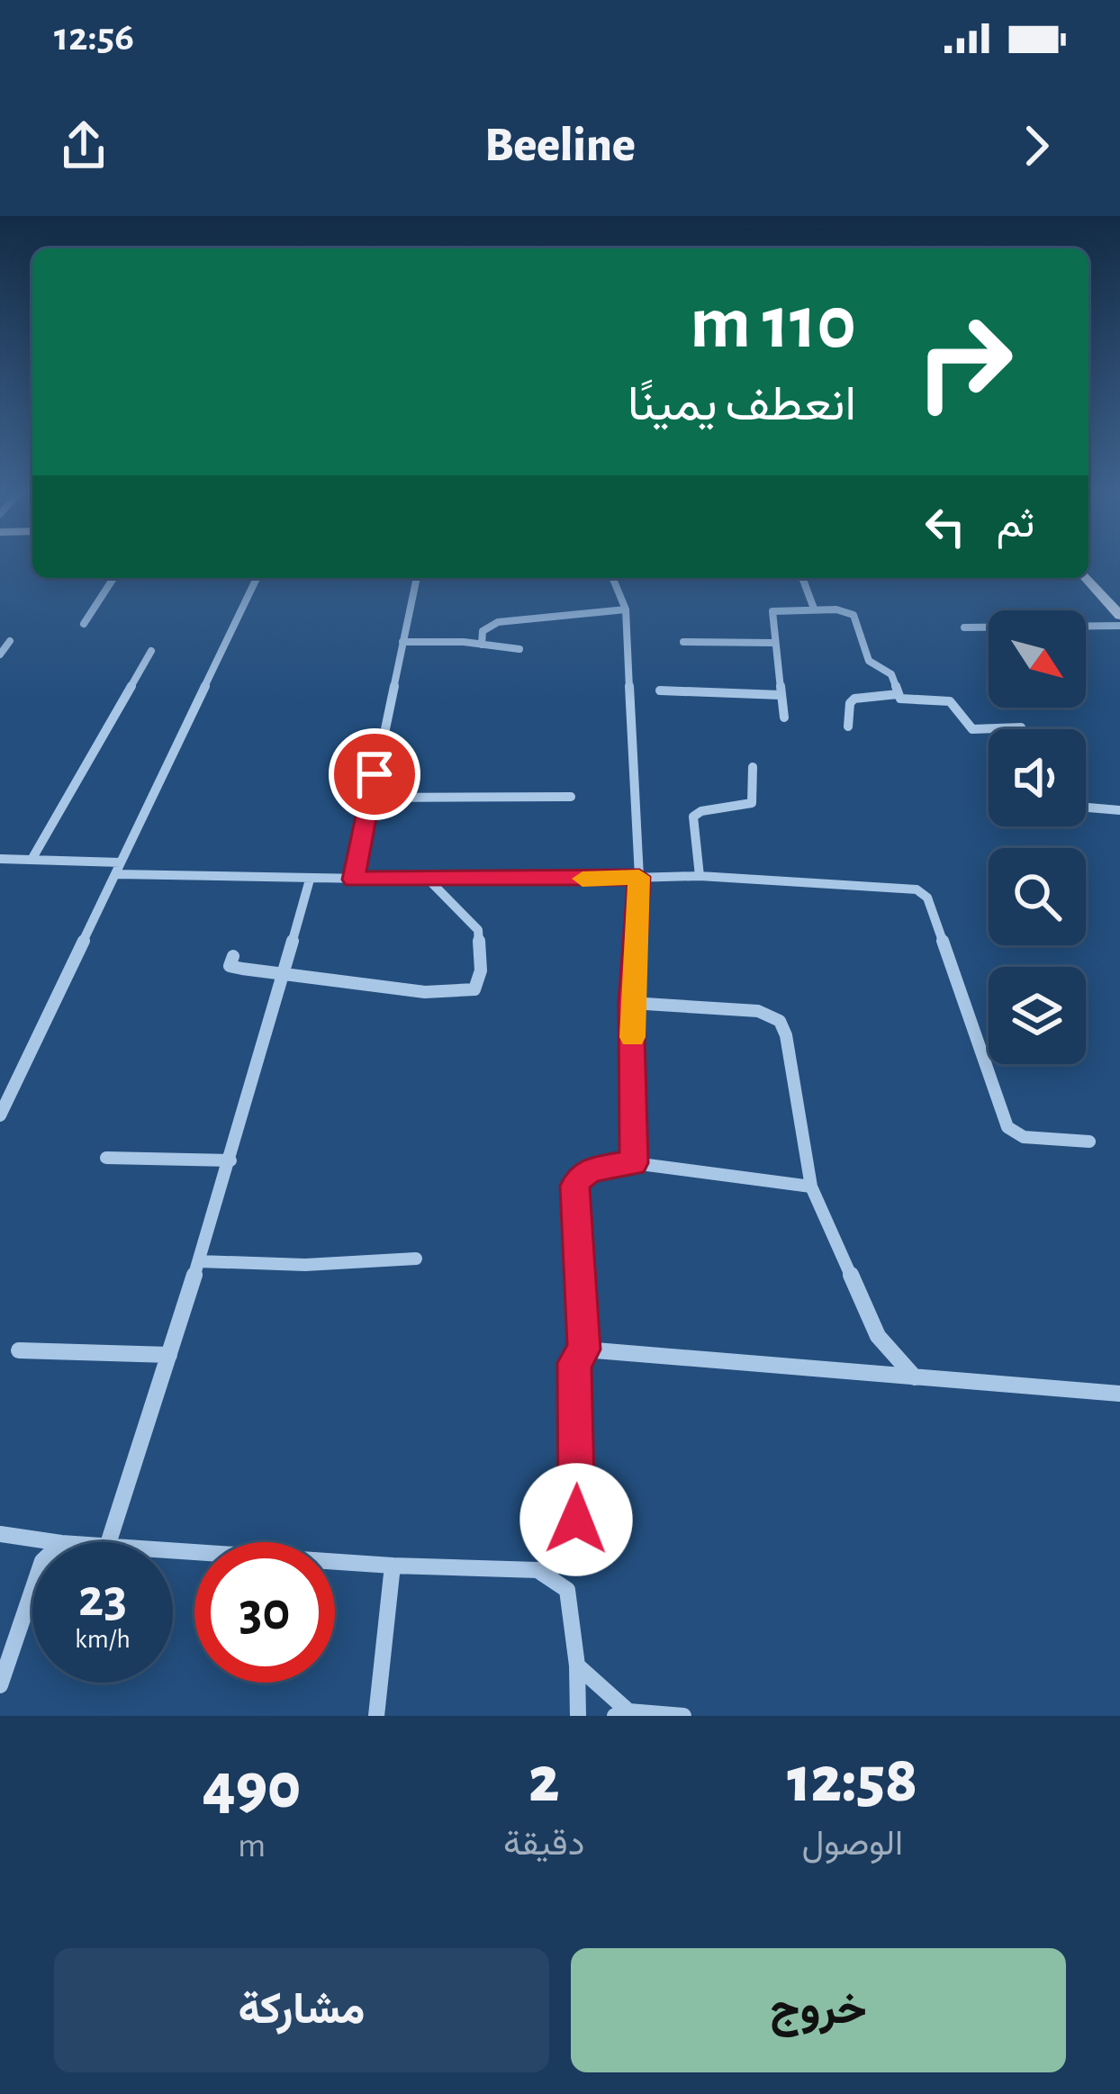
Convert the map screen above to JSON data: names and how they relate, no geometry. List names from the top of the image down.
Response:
{
  "north": "bottom right",
  "page": {
    "status": "12:56",
    "header": "Beeline",
    "turn": ["110 m", "انعطف يمينًا"],
    "then": "ثم",
    "speed": "23 km/h",
    "limit": "30",
    "eta": [
      "12:58",
      "الوصول",
      "2",
      "دقيقة",
      "490",
      "m"
    ],
    "buttons": ["خروج", "مشاركة"]
  }
}
